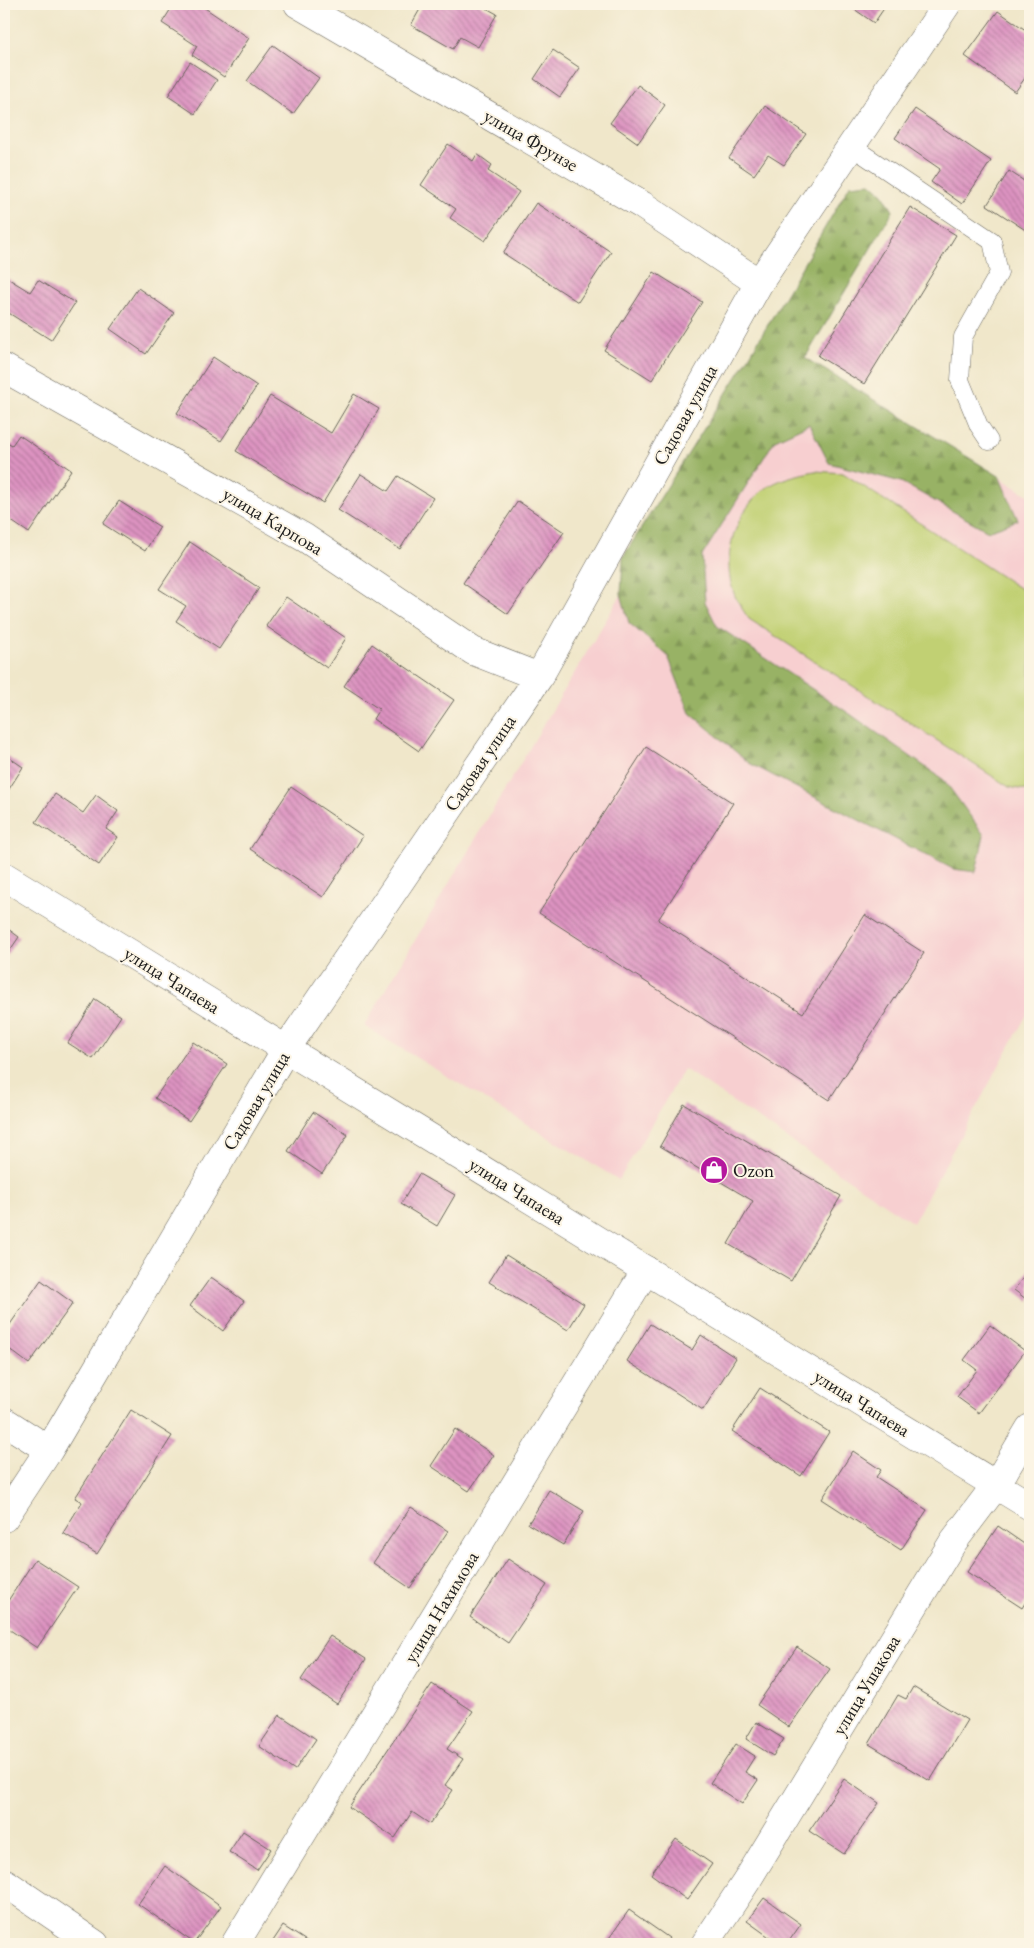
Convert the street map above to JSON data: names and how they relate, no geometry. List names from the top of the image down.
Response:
{
  "streets": {
    "street": [
      "улица Фрунзе",
      "Садовая улица",
      "улица Карпова",
      "улица Чапаева",
      "улица Нахимова",
      "улица Ушакова"
    ]
  },
  "crossings": [
    ["улица Фрунзе", "Садовая улица"],
    ["Садовая улица", "улица Карпова"],
    ["Садовая улица", "улица Чапаева"],
    ["улица Чапаева", "улица Нахимова"],
    ["улица Чапаева", "улица Ушакова"]
  ],
  "places": {
    "shop": ["Ozon"]
  }
}
